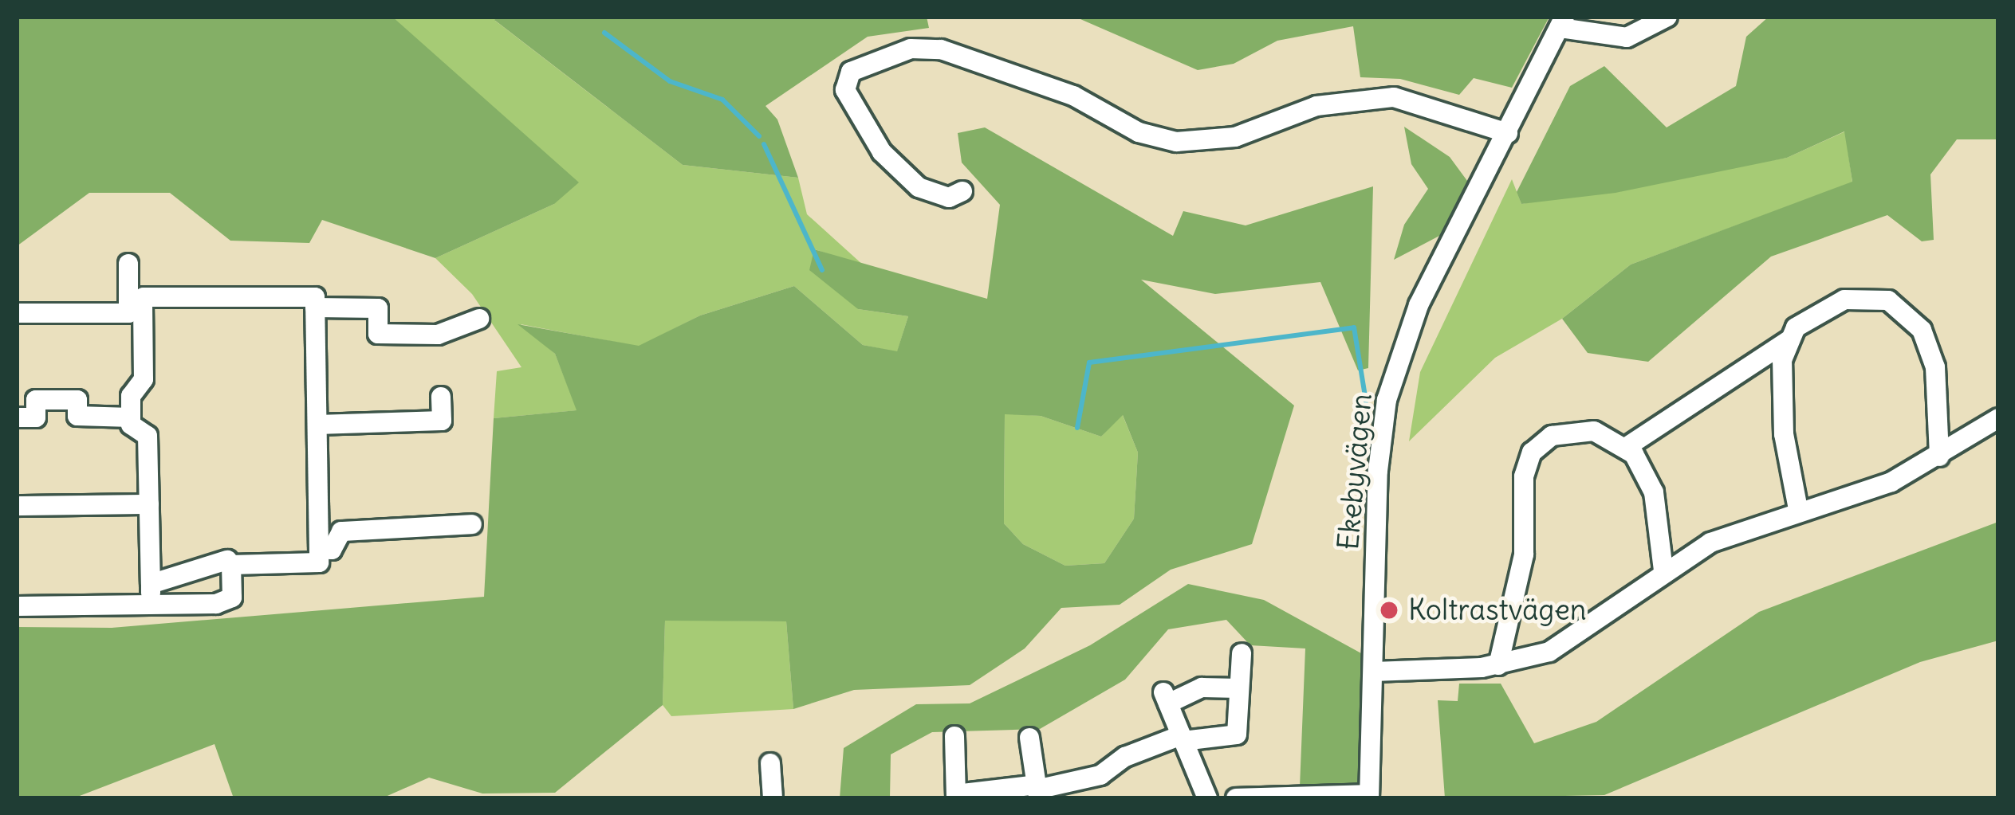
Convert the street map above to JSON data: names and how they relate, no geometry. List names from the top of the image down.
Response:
{
  "streets": {
    "street": ["Ekebyvägen"]
  },
  "places": ["Koltrastvägen"]
}
